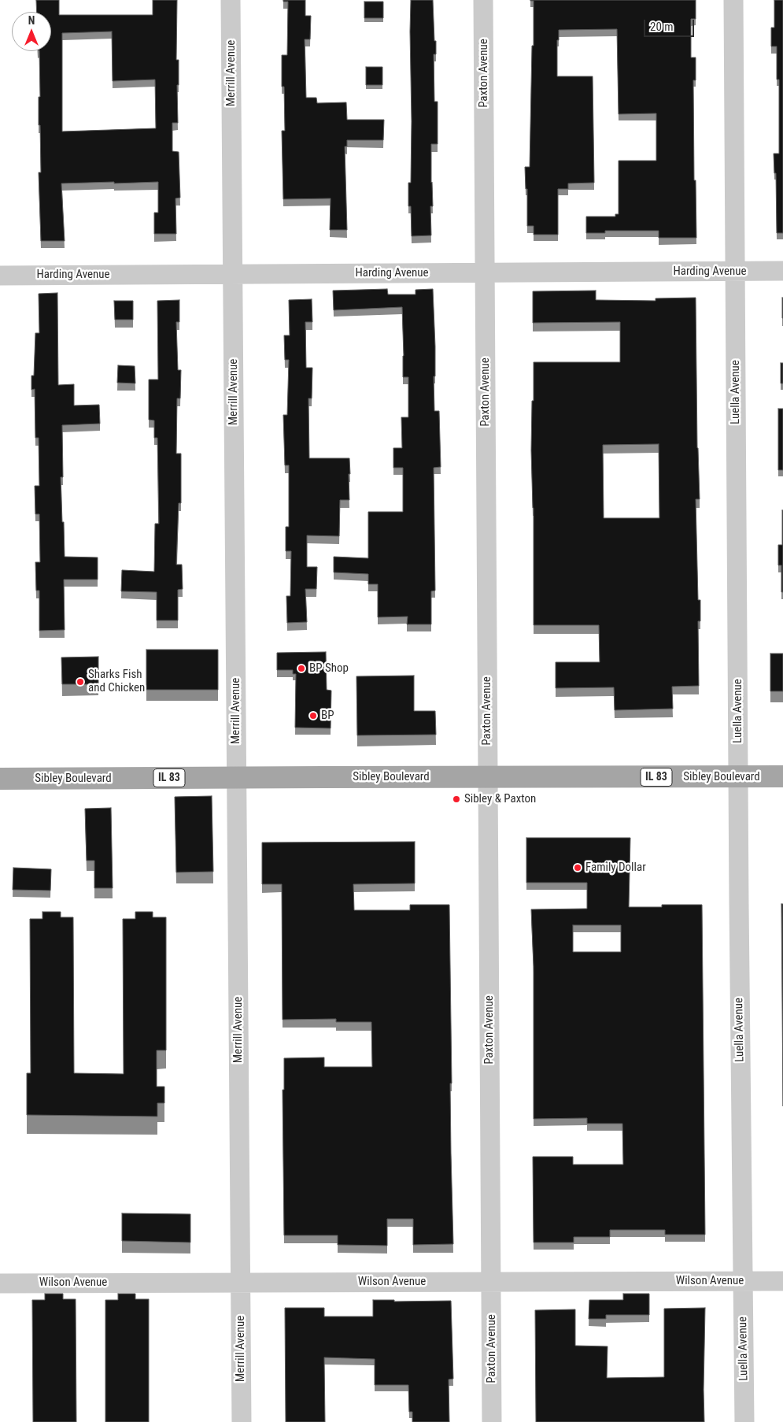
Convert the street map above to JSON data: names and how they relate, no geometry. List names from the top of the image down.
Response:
{
  "streets": {
    "main road": ["Sibley Boulevard", "IL 83"],
    "street": [
      "Merrill Avenue",
      "Paxton Avenue",
      "Harding Avenue",
      "Luella Avenue",
      "Wilson Avenue"
    ]
  },
  "crossings": [
    ["Merrill Avenue", "Harding Avenue"],
    ["Merrill Avenue", "Sibley Boulevard"],
    ["Merrill Avenue", "Wilson Avenue"],
    ["Paxton Avenue", "Harding Avenue"],
    ["Paxton Avenue", "Sibley Boulevard"],
    ["Paxton Avenue", "Wilson Avenue"],
    ["Harding Avenue", "Luella Avenue"],
    ["Luella Avenue", "Sibley Boulevard"],
    ["Luella Avenue", "Wilson Avenue"]
  ],
  "places": [
    "BP Shop",
    "Sharks Fish and Chicken",
    "BP",
    "Sibley & Paxton",
    "Family Dollar"
  ],
  "scale_bar": "20 m",
  "north": "top"
}
